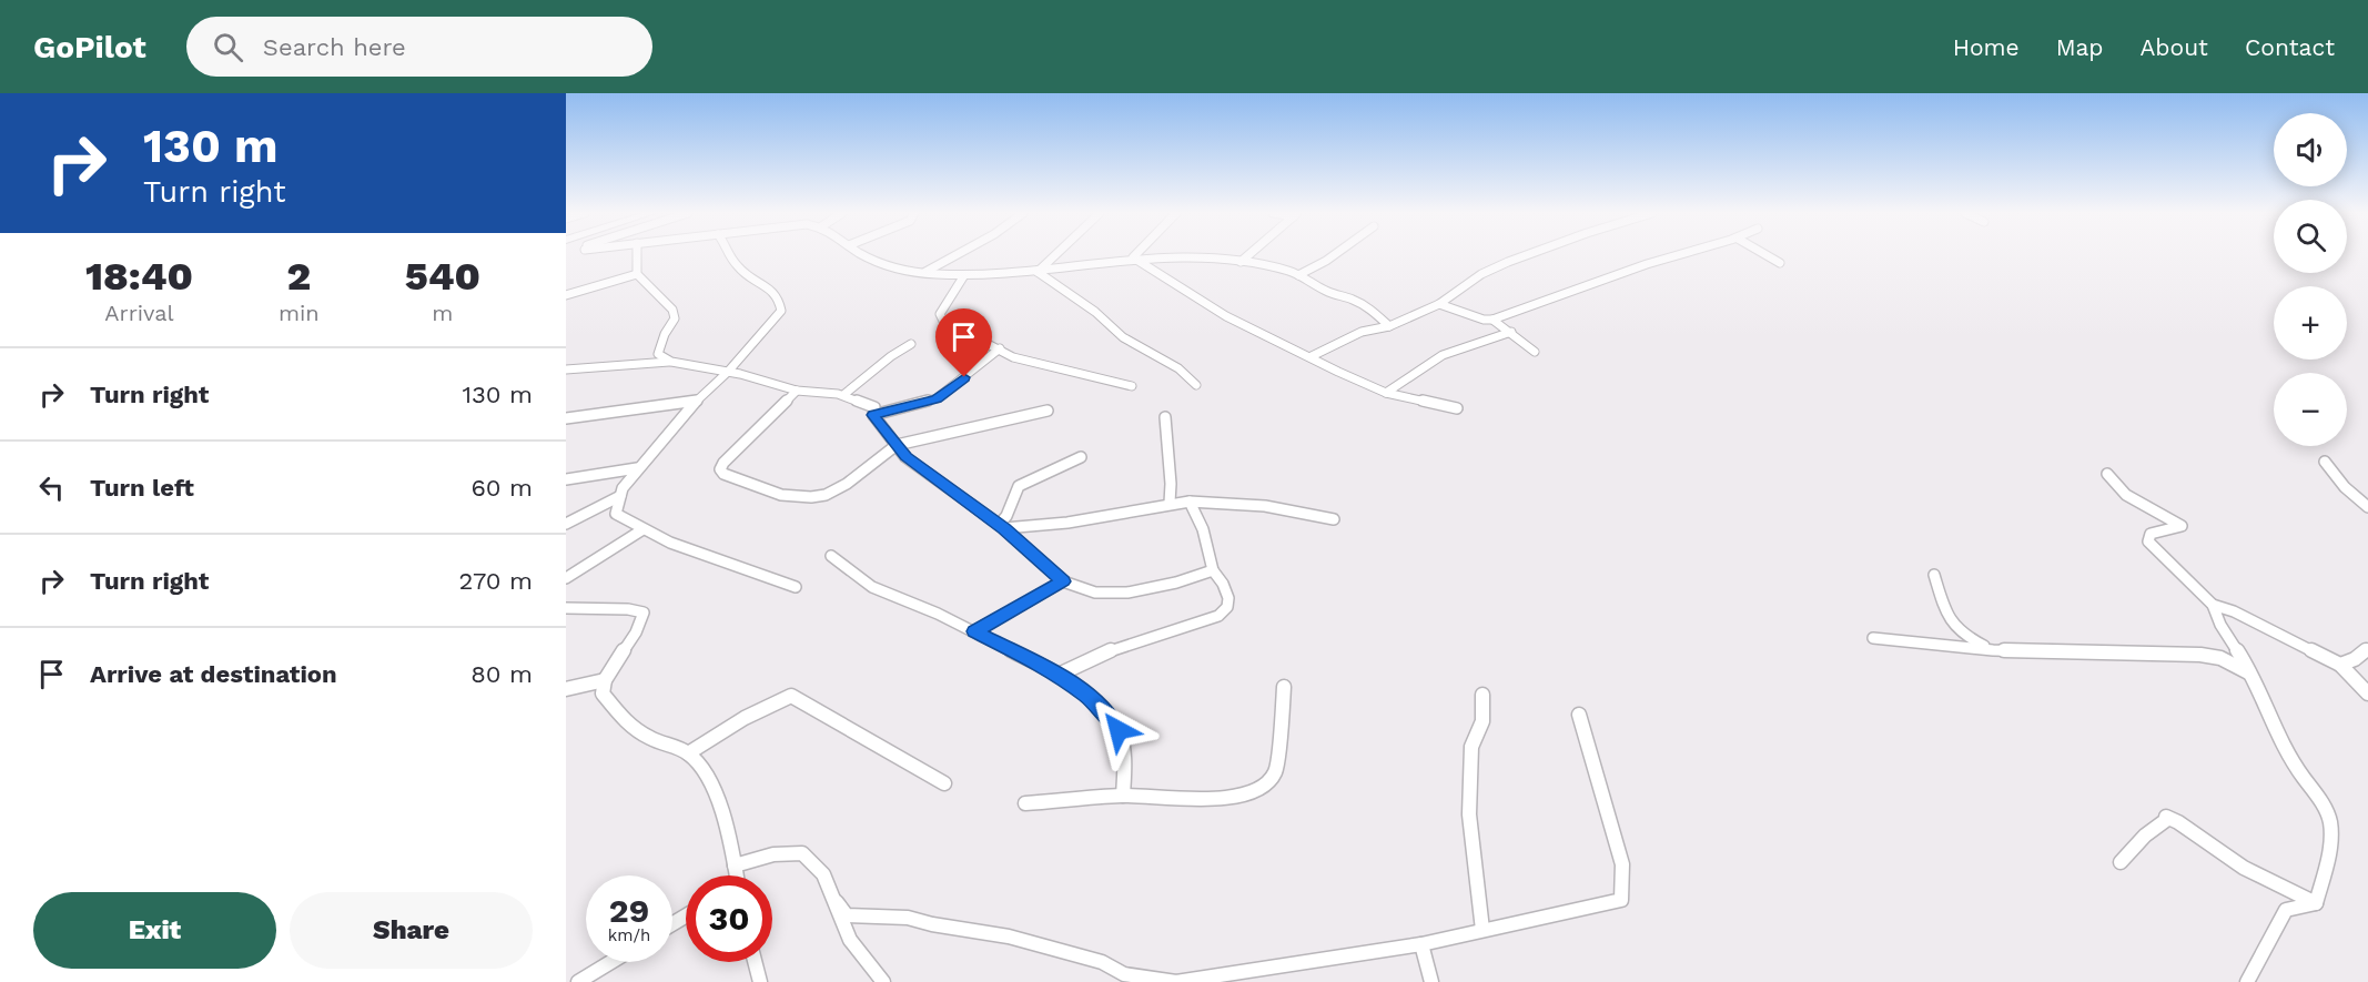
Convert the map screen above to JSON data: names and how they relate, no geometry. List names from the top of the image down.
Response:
{
  "page": {
    "header": "GoPilot",
    "search": "Search here",
    "nav": [
      "Home",
      "Map",
      "About",
      "Contact"
    ],
    "turn": ["130 m", "Turn right"],
    "map_buttons": ["+", "−"],
    "eta": [
      "18:40",
      "Arrival",
      "2",
      "min",
      "540",
      "m"
    ],
    "list": [
      {
        "name": "Turn right",
        "value": "130 m"
      },
      {
        "name": "Turn left",
        "value": "60 m"
      },
      {
        "name": "Turn right",
        "value": "270 m"
      },
      {
        "name": "Arrive at destination",
        "value": "80 m"
      }
    ],
    "speed": "29 km/h",
    "limit": "30",
    "buttons": ["Exit", "Share"]
  }
}
